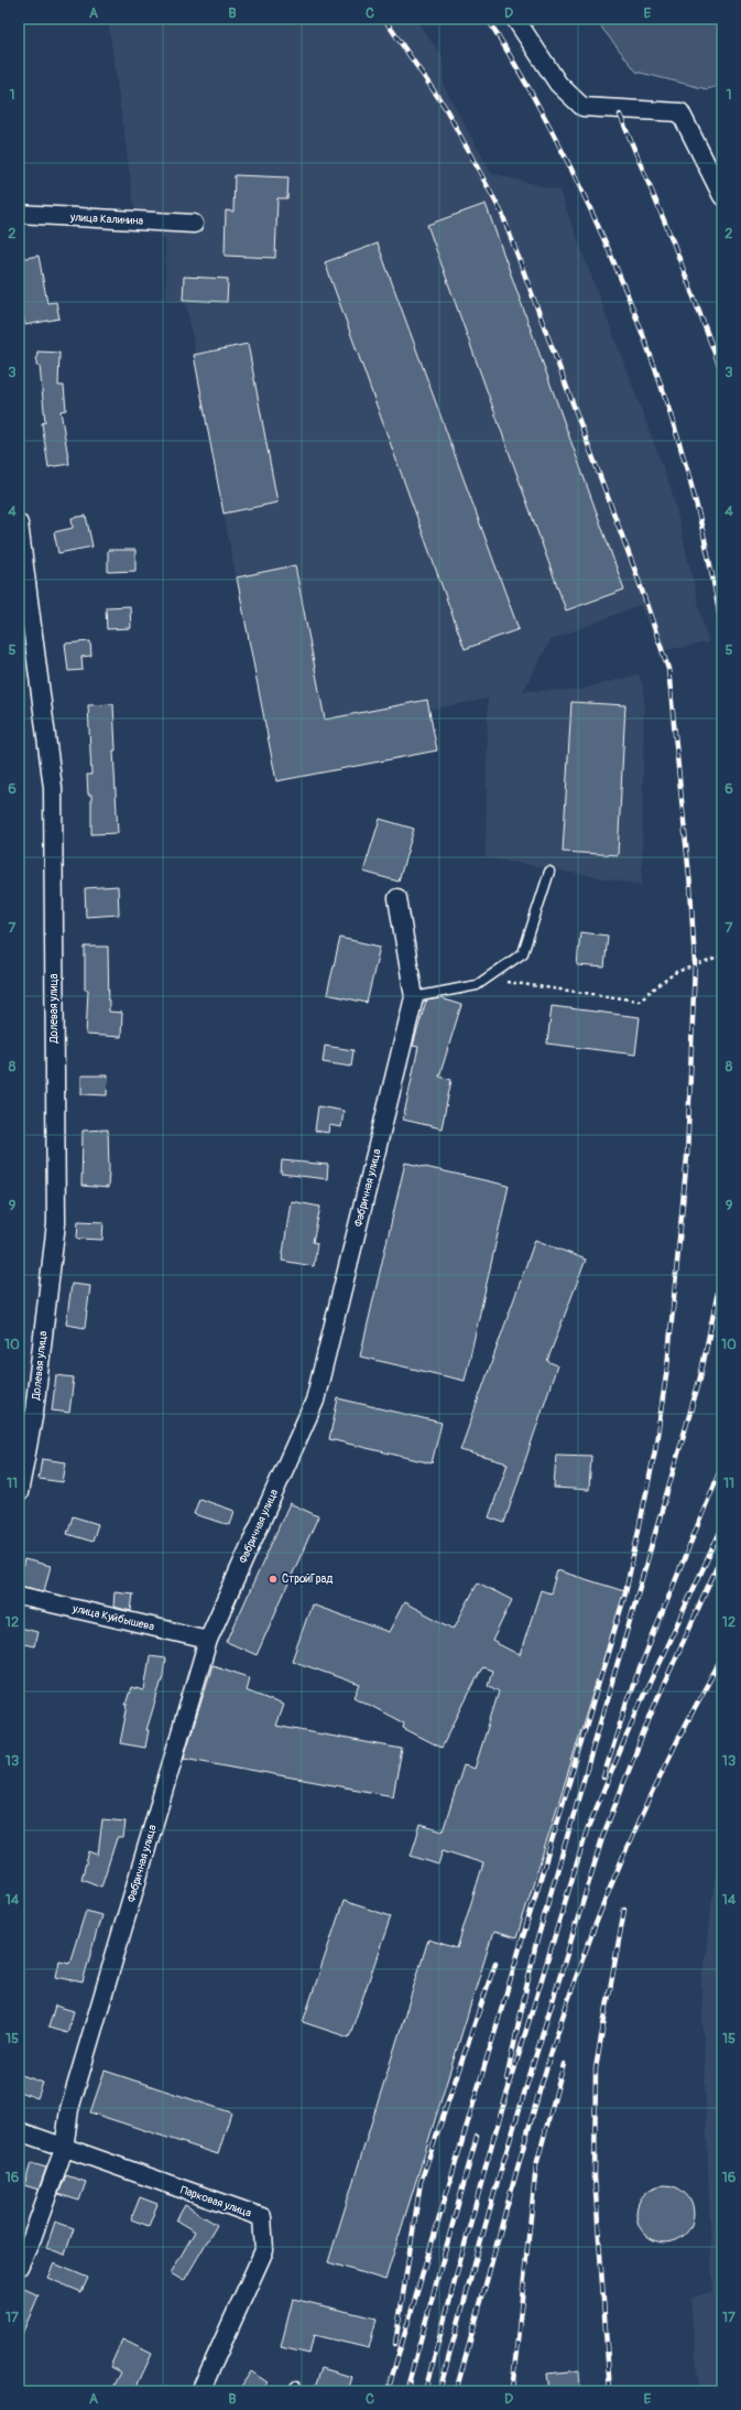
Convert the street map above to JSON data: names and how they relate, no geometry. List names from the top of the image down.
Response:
{
  "streets": {
    "street": [
      "улица Калинина",
      "Долевая улица",
      "Фабричная улица",
      "улица Куйбышева",
      "Парковая улица"
    ]
  },
  "crossings": [
    ["Фабричная улица", "улица Куйбышева"],
    ["Фабричная улица", "Парковая улица"]
  ],
  "places": ["СтройГрад"],
  "grid": {
    "columns": [
      "A",
      "B",
      "C",
      "D",
      "E"
    ],
    "rows": [
      "1",
      "2",
      "3",
      "4",
      "5",
      "6",
      "7",
      "8",
      "9",
      "10",
      "11",
      "12",
      "13",
      "14",
      "15",
      "16",
      "17"
    ]
  }
}
